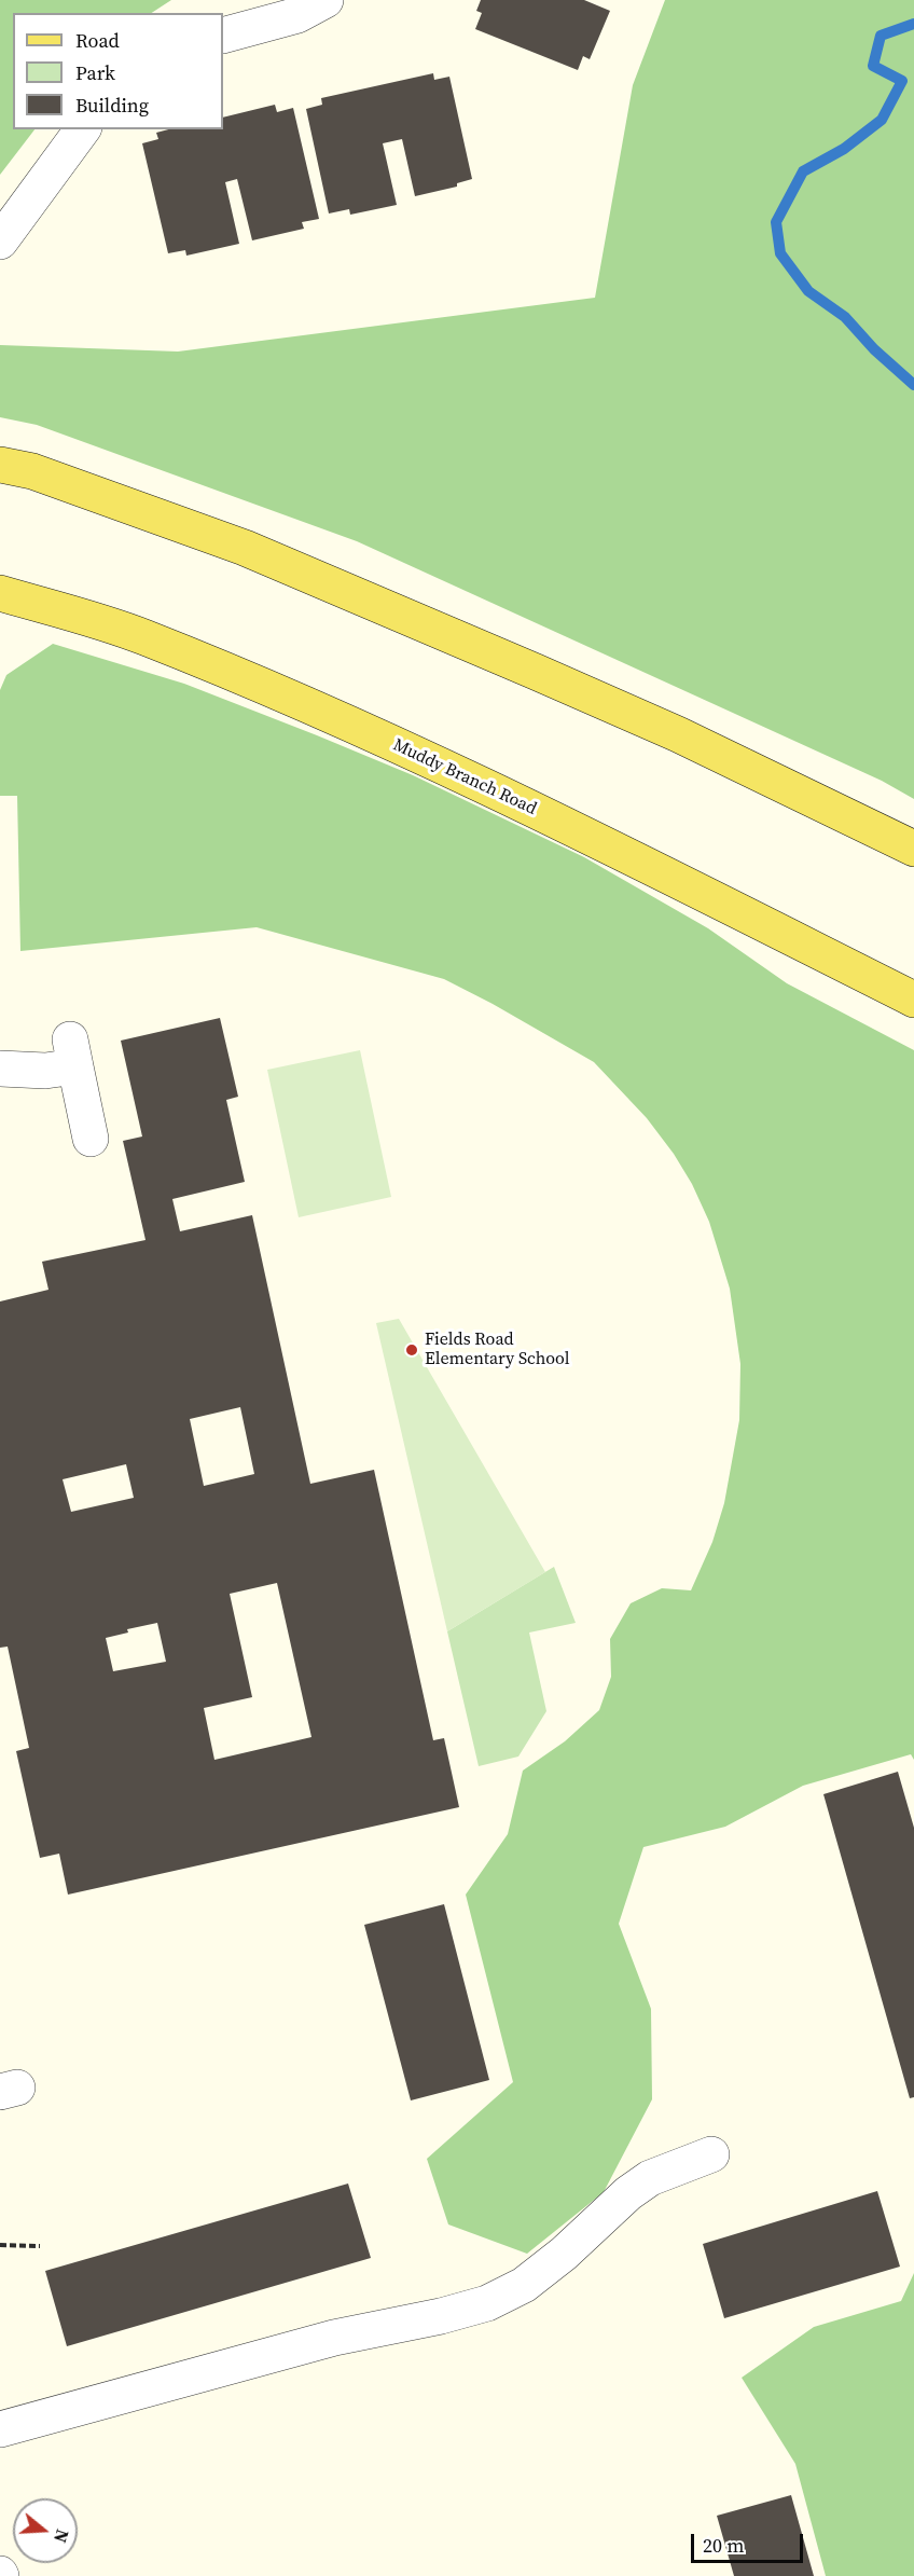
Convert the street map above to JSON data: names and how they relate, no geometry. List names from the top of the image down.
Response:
{
  "streets": {
    "main road": ["Muddy Branch Road"]
  },
  "places": ["Fields Road Elementary School"],
  "legend": ["Road", "Park", "Building"],
  "scale_bar": "20 m",
  "north": "right"
}
